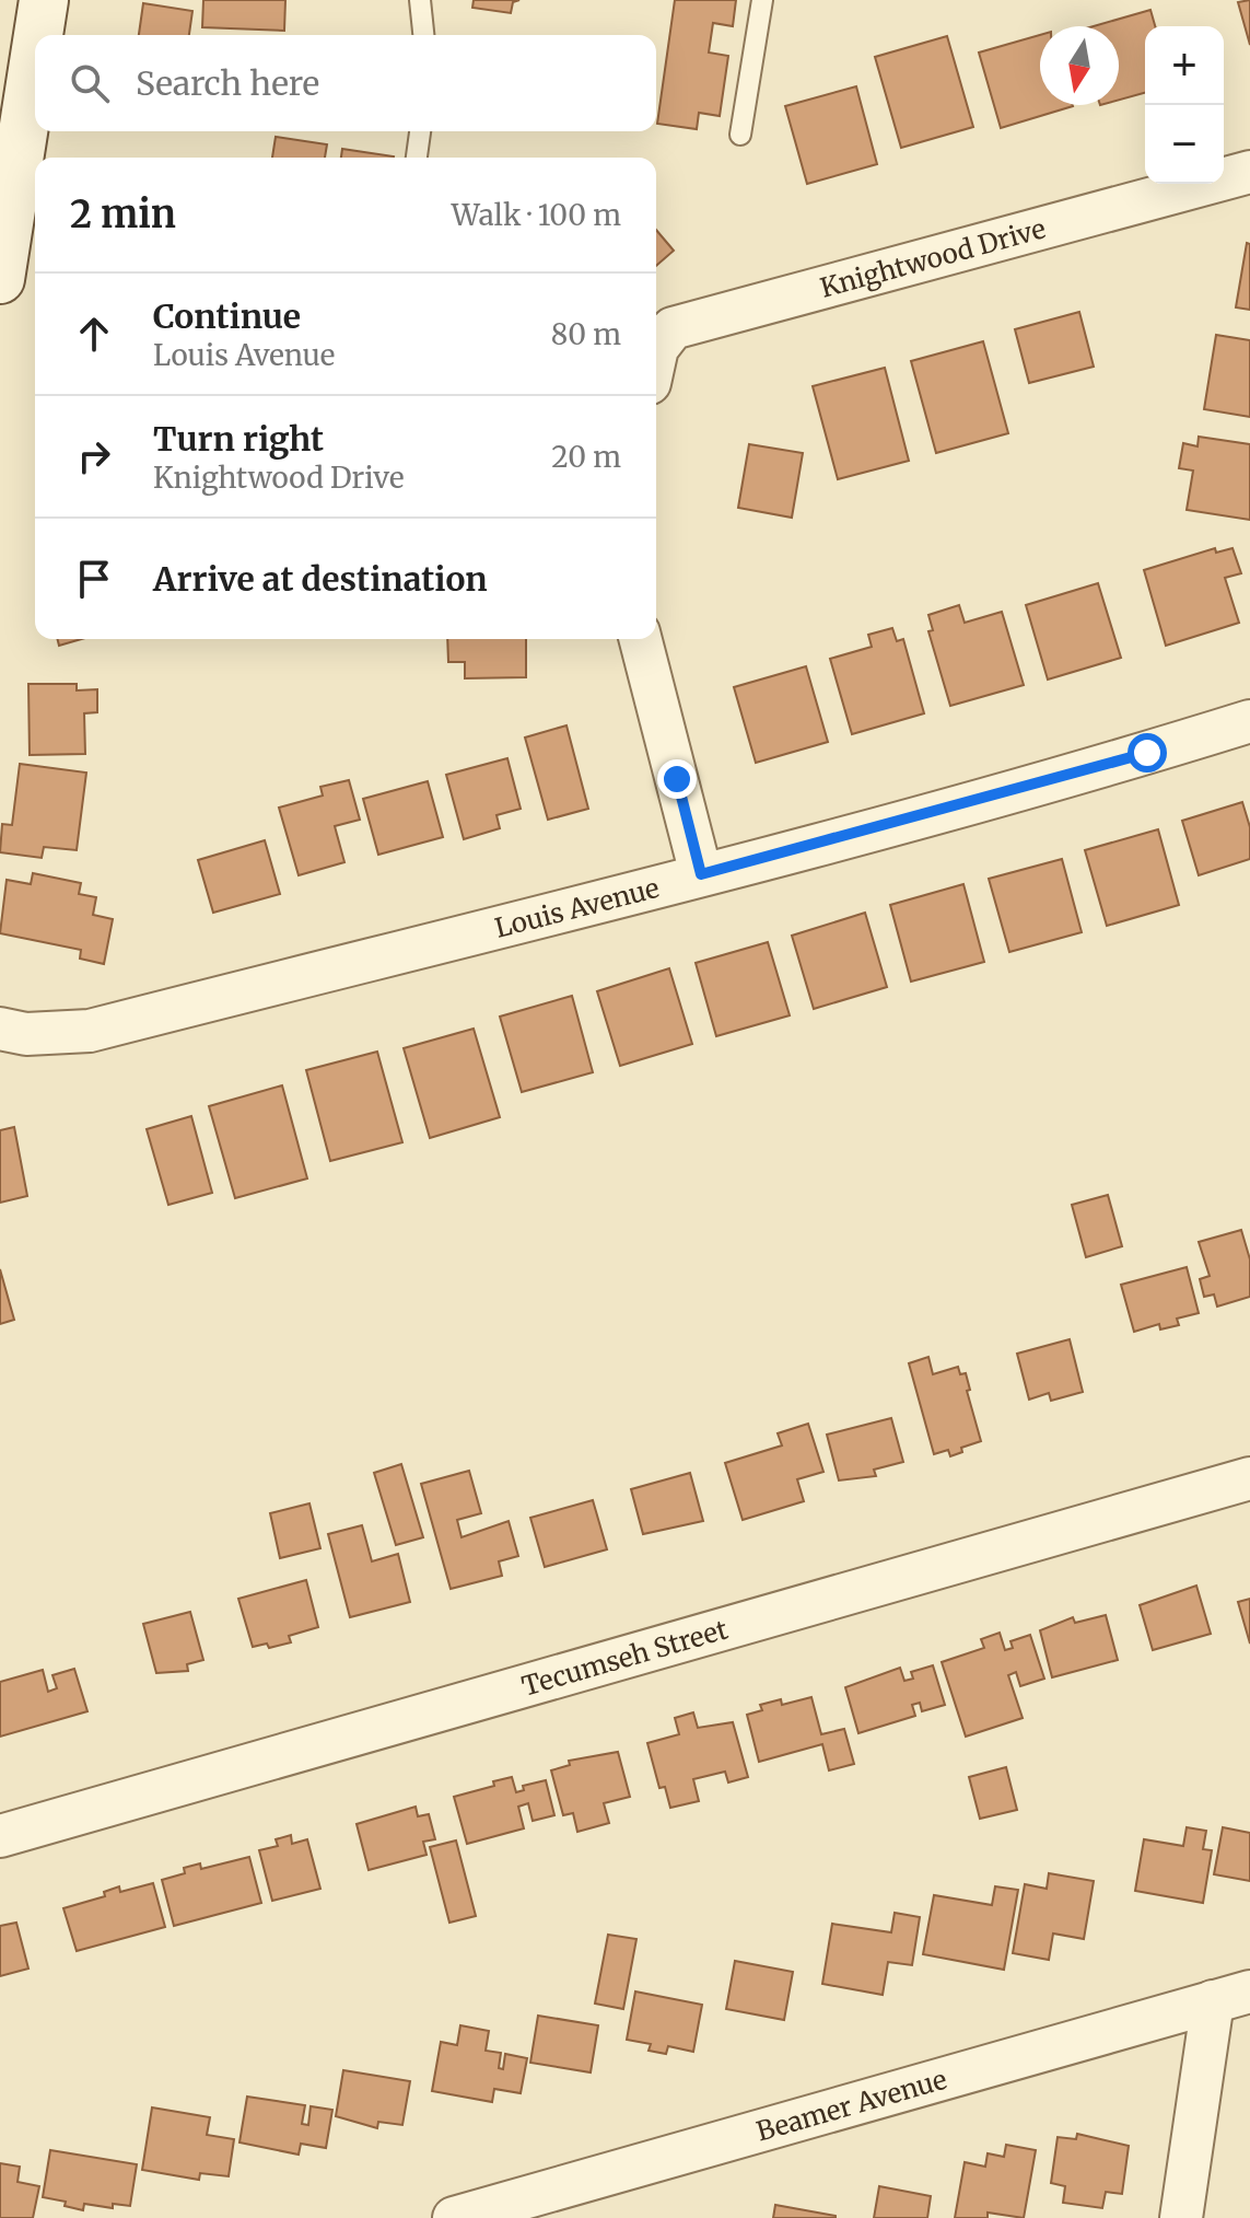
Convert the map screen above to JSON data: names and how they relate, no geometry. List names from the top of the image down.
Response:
{
  "streets": {
    "street": [
      "Knightwood Drive",
      "Louis Avenue",
      "Tecumseh Street",
      "Beamer Avenue"
    ]
  },
  "north": "bottom",
  "page": {
    "map_buttons": ["+", "−"],
    "search": "Search here",
    "heading": ["2 min", "Walk · 100 m"],
    "list": [
      ["Continue", "Louis Avenue", "80 m"],
      ["Turn right", "Knightwood Drive", "20 m"],
      "Arrive at destination"
    ]
  }
}
